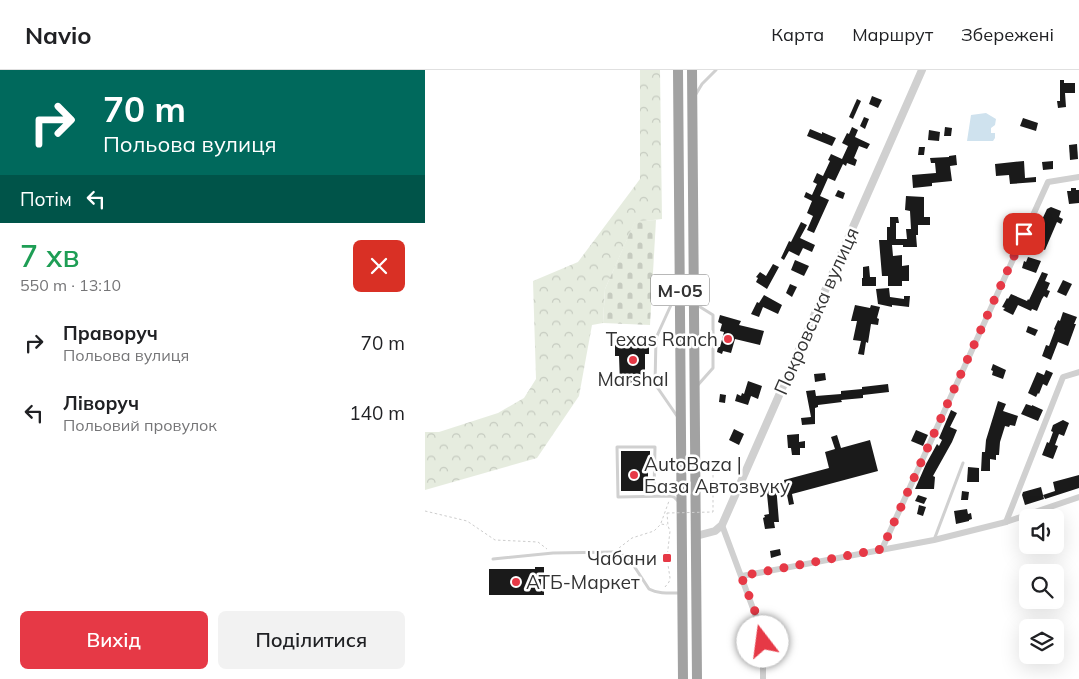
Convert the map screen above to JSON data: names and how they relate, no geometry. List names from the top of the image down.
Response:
{
  "streets": {
    "highway": ["М-05"],
    "street": ["Покровська вулиця"]
  },
  "places": {
    "other": [
      "Texas Ranch",
      "Marshal",
      "AutoBaza | База Автозвуку",
      "АТБ-Маркет"
    ],
    "transit": ["Чабани"]
  },
  "page": {
    "header": "Navio",
    "nav": ["Карта", "Маршрут", "Збережені"],
    "turn": ["70 m", "Польова вулиця"],
    "then": "Потім",
    "heading": ["7 хв", "550 m · 13:10"],
    "list": [
      {
        "name": "Праворуч",
        "note": "Польова вулиця",
        "value": "70 m"
      },
      {
        "name": "Ліворуч",
        "note": "Польовий провулок",
        "value": "140 m"
      }
    ],
    "buttons": ["Вихід", "Поділитися"]
  }
}
